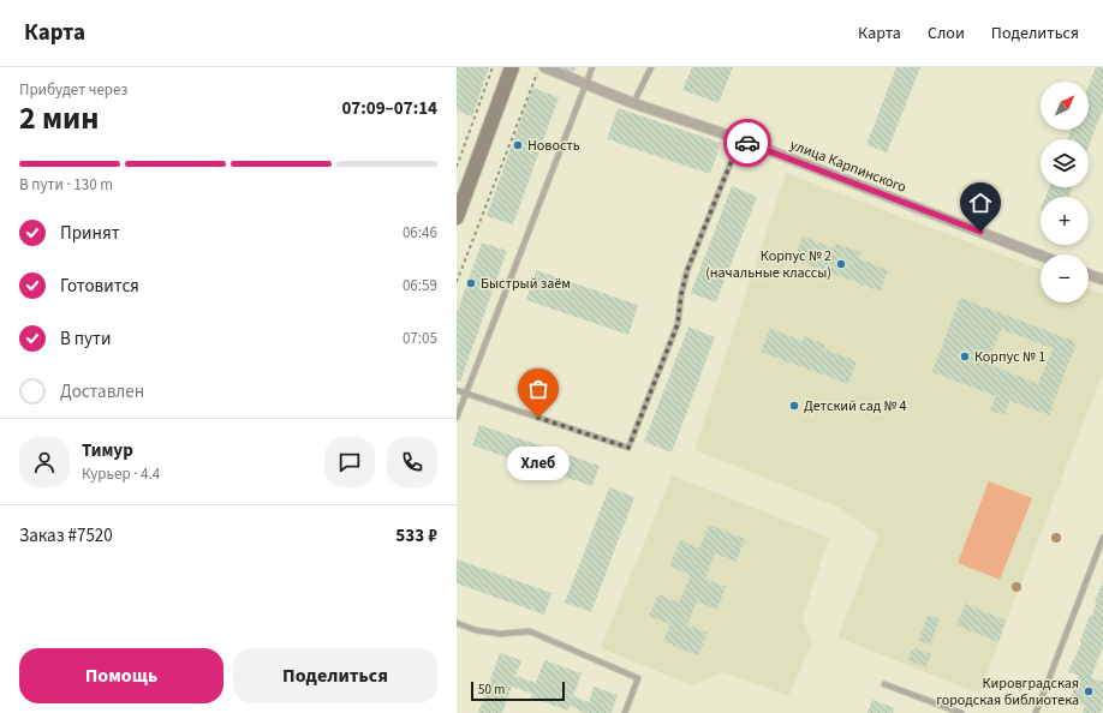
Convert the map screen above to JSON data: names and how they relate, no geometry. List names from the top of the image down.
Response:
{
  "streets": {
    "street": ["улица Карпинского"]
  },
  "places": [
    "Новость",
    "Корпус № 2 (начальные классы)",
    "Быстрый заём",
    "Корпус № 1",
    "Детский сад № 4",
    "Хлеб",
    "Кировградская городская библиотека"
  ],
  "scale_bar": "50 m",
  "north": "top right",
  "page": {
    "header": "Карта",
    "nav": ["Карта", "Слои", "Поделиться"],
    "heading": ["2 мин", "Прибудет через", "07:09–07:14"],
    "panel": [
      "Тимур",
      "Курьер · 4.4",
      "Заказ #7520",
      "533 ₽"
    ],
    "map_buttons": ["+", "−"],
    "bar": "В пути · 130 m",
    "list": [
      ["Принят", "06:46"],
      ["Готовится", "06:59"],
      ["В пути", "07:05"],
      "Доставлен"
    ],
    "bubble": "Хлеб",
    "buttons": ["Помощь", "Поделиться"],
    "scale": "50 m"
  }
}
